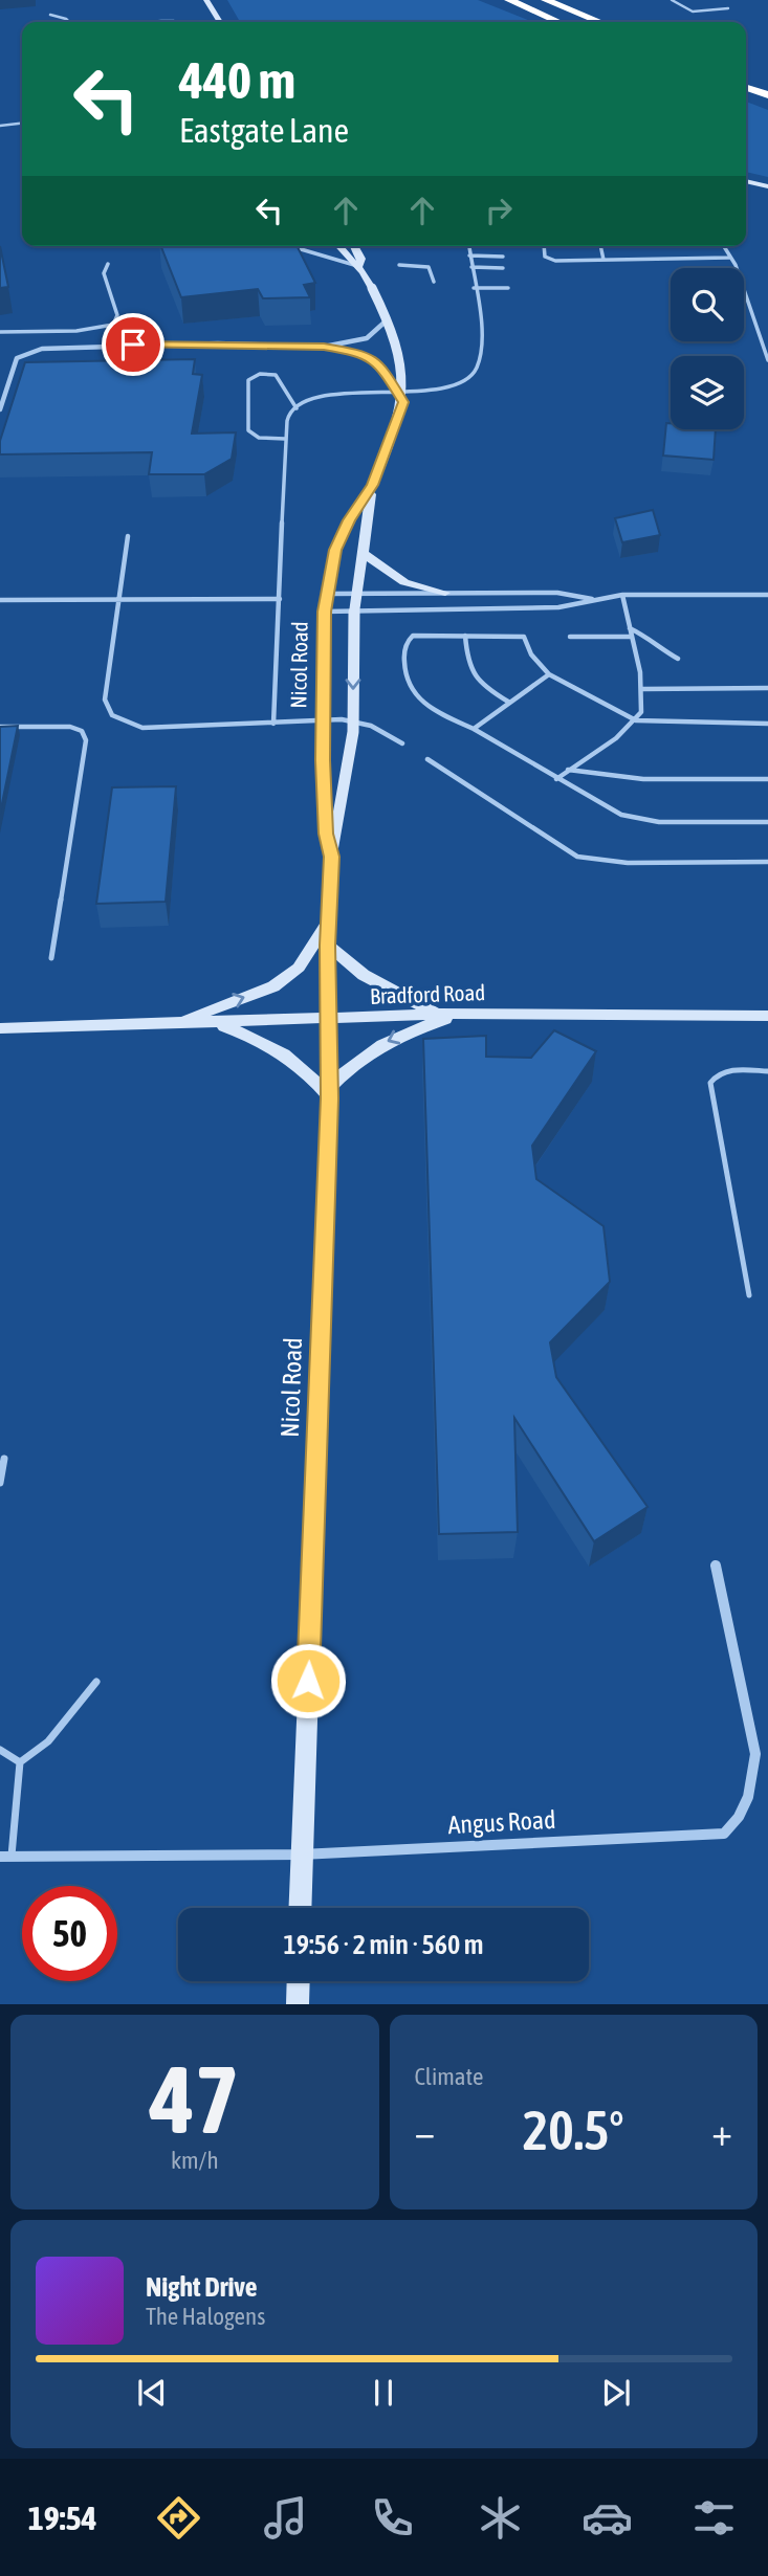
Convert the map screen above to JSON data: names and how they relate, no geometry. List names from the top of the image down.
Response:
{
  "streets": {
    "main road": ["Nicol Road", "Bradford Road"],
    "street": ["Angus Road"]
  },
  "crossings": [
    ["Nicol Road", "Bradford Road"],
    ["Nicol Road", "Angus Road"]
  ],
  "page": {
    "turn": ["440 m", "Eastgate Lane"],
    "limit": "50",
    "trip": "19:56 · 2 min · 560 m",
    "tile": [
      ["47", "km/h"],
      "Climate"
    ],
    "heat": ["−", "20.5°", "+"],
    "song": ["Night Drive", "The Halogens"],
    "tabs": "19:54"
  }
}
